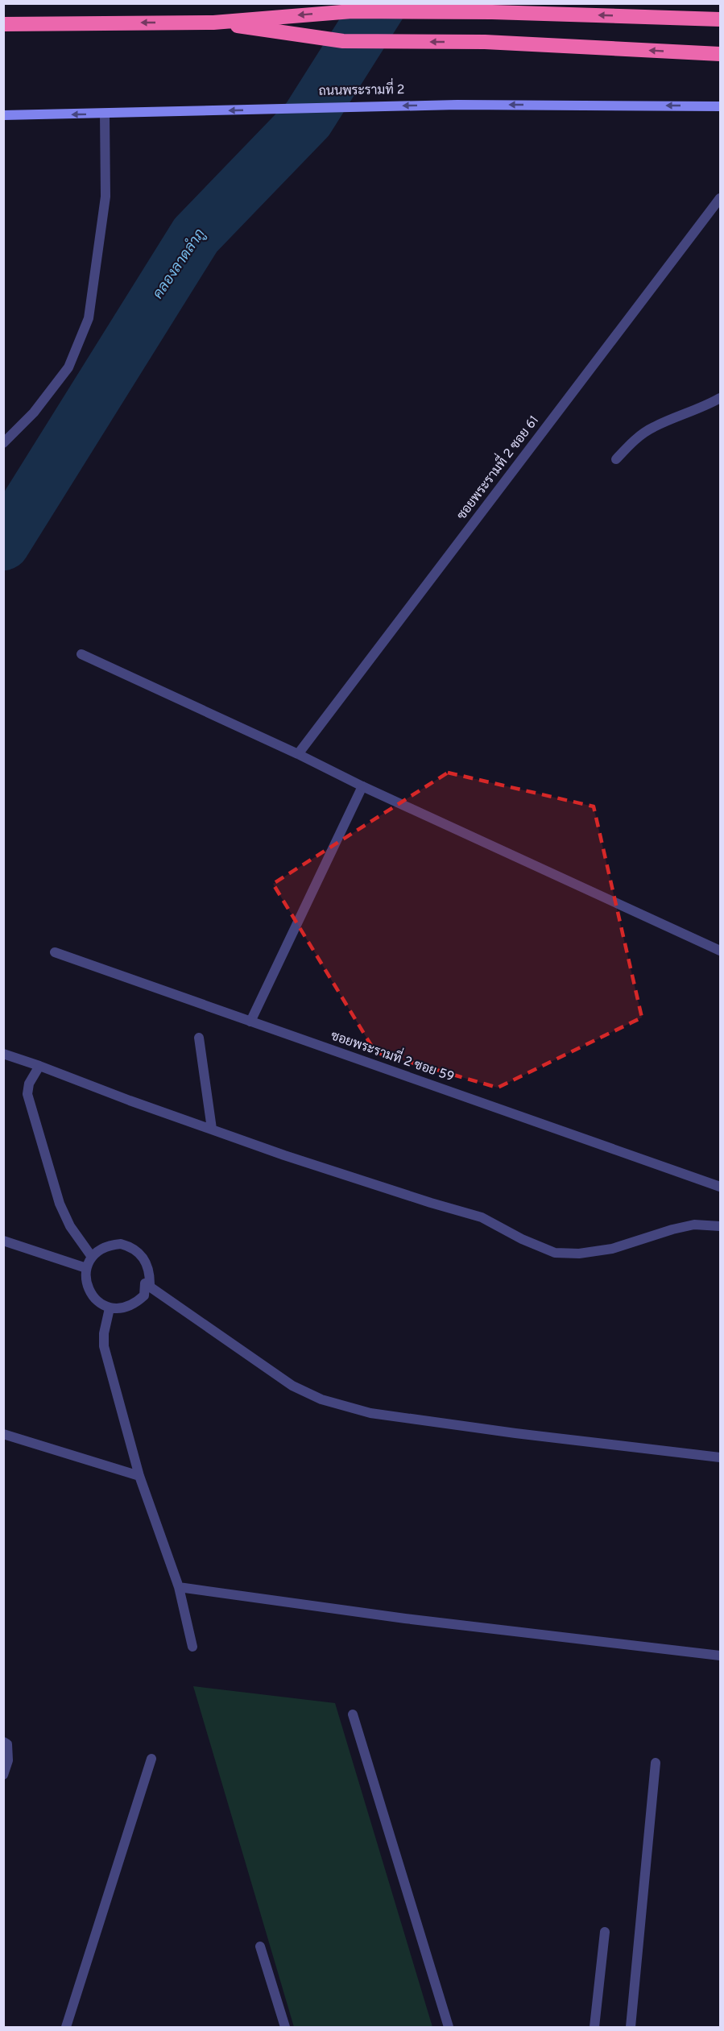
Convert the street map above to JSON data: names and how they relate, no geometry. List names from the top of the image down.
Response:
{
  "streets": {
    "main road": ["ถนนพระรามที่ 2"],
    "street": ["ซอยพระรามที่ 2 ซอย 61", "ซอยพระรามที่ 2 ซอย 59"]
  },
  "one_way": ["ถนนพระรามที่ 2"],
  "water": ["คลองลาดลำภู"]
}
